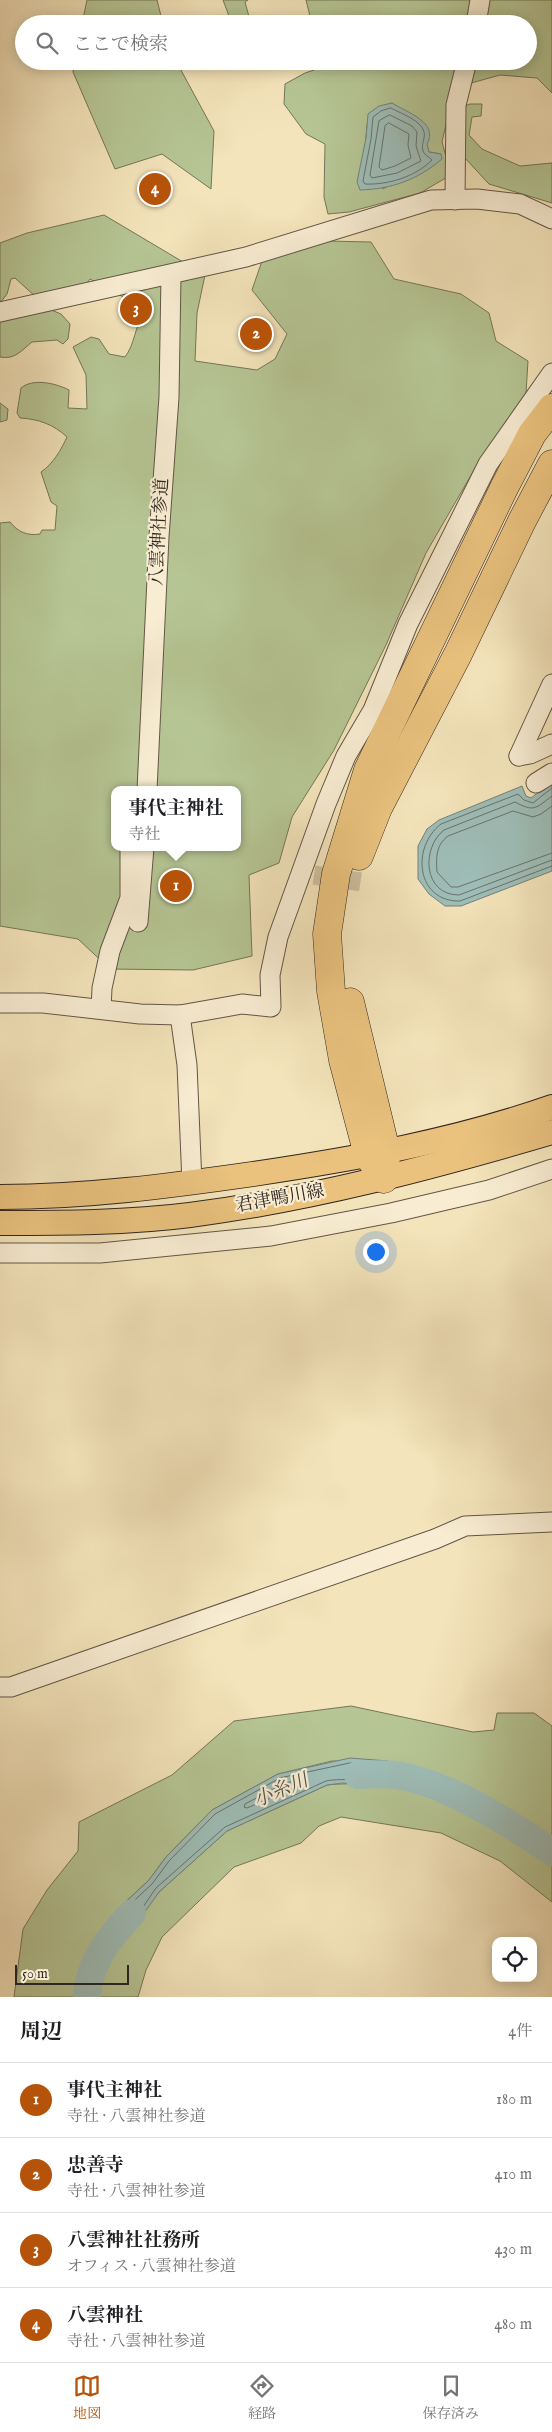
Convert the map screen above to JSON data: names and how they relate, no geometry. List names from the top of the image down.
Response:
{
  "streets": {
    "main road": ["君津鴨川線"],
    "street": ["八雲神社参道"]
  },
  "water": ["小糸川"],
  "scale_bar": "50 m",
  "page": {
    "search": "ここで検索",
    "pins": [
      "4",
      "3",
      "2",
      "1"
    ],
    "popup": ["事代主神社", "寺社"],
    "scale": "50 m",
    "heading": ["周辺", "4件"],
    "list": [
      {
        "mark": "1",
        "name": "事代主神社",
        "note": "寺社 · 八雲神社参道",
        "value": "180 m"
      },
      {
        "mark": "2",
        "name": "忠善寺",
        "note": "寺社 · 八雲神社参道",
        "value": "410 m"
      },
      {
        "mark": "3",
        "name": "八雲神社社務所",
        "note": "オフィス · 八雲神社参道",
        "value": "430 m"
      },
      {
        "mark": "4",
        "name": "八雲神社",
        "note": "寺社 · 八雲神社参道",
        "value": "480 m"
      }
    ],
    "nav": ["地図", "経路", "保存済み"]
  }
}
